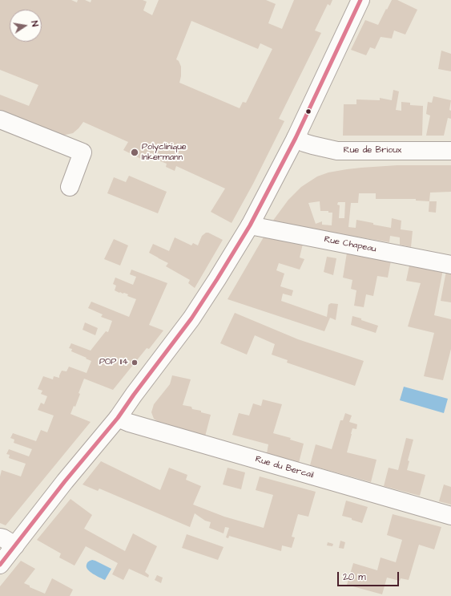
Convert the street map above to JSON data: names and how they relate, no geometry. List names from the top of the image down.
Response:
{
  "streets": {
    "street": ["Rue de Brioux", "Rue Chapeau", "Rue du Bercail"]
  },
  "places": ["Polyclinique Inkermann", "POP 114"],
  "scale_bar": "20 m",
  "north": "right"
}
